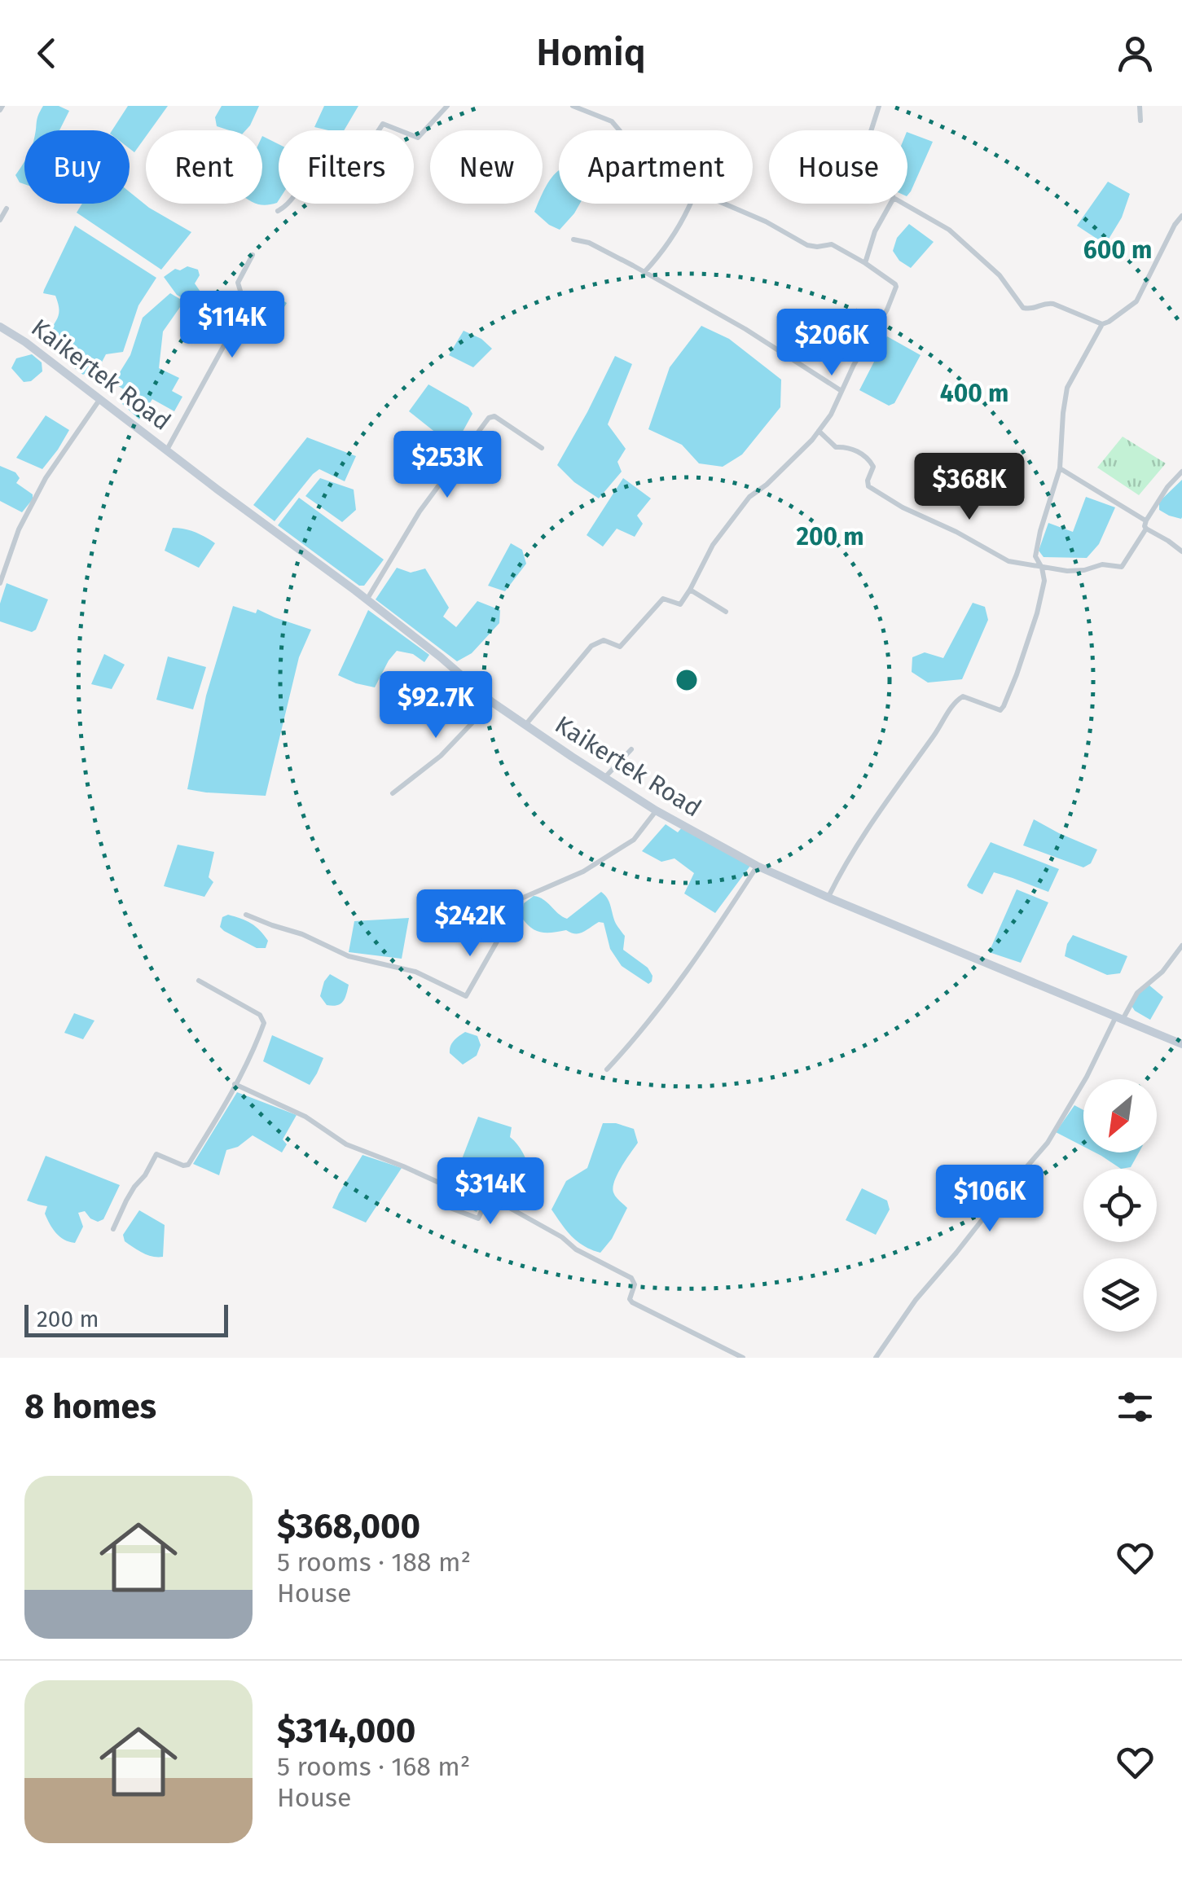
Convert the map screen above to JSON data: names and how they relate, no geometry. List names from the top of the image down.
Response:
{
  "streets": {
    "main road": ["Kaikertek Road"]
  },
  "scale_bar": "200 m",
  "north": "bottom left",
  "page": {
    "header": "Homiq",
    "chip": [
      "Buy",
      "Rent",
      "Filters",
      "New",
      "Apartment",
      "House"
    ],
    "price": [
      "$114K",
      "$206K",
      "$253K",
      "$368K",
      "$92.7K",
      "$242K",
      "$314K",
      "$106K"
    ],
    "scale": "200 m",
    "heading": "8 homes",
    "list": [
      {
        "name": "$368,000",
        "note": "5 rooms · 188 m² · House"
      },
      {
        "name": "$314,000",
        "note": "5 rooms · 168 m² · House"
      }
    ]
  },
  "rings": ["600 m", "400 m", "200 m"]
}
